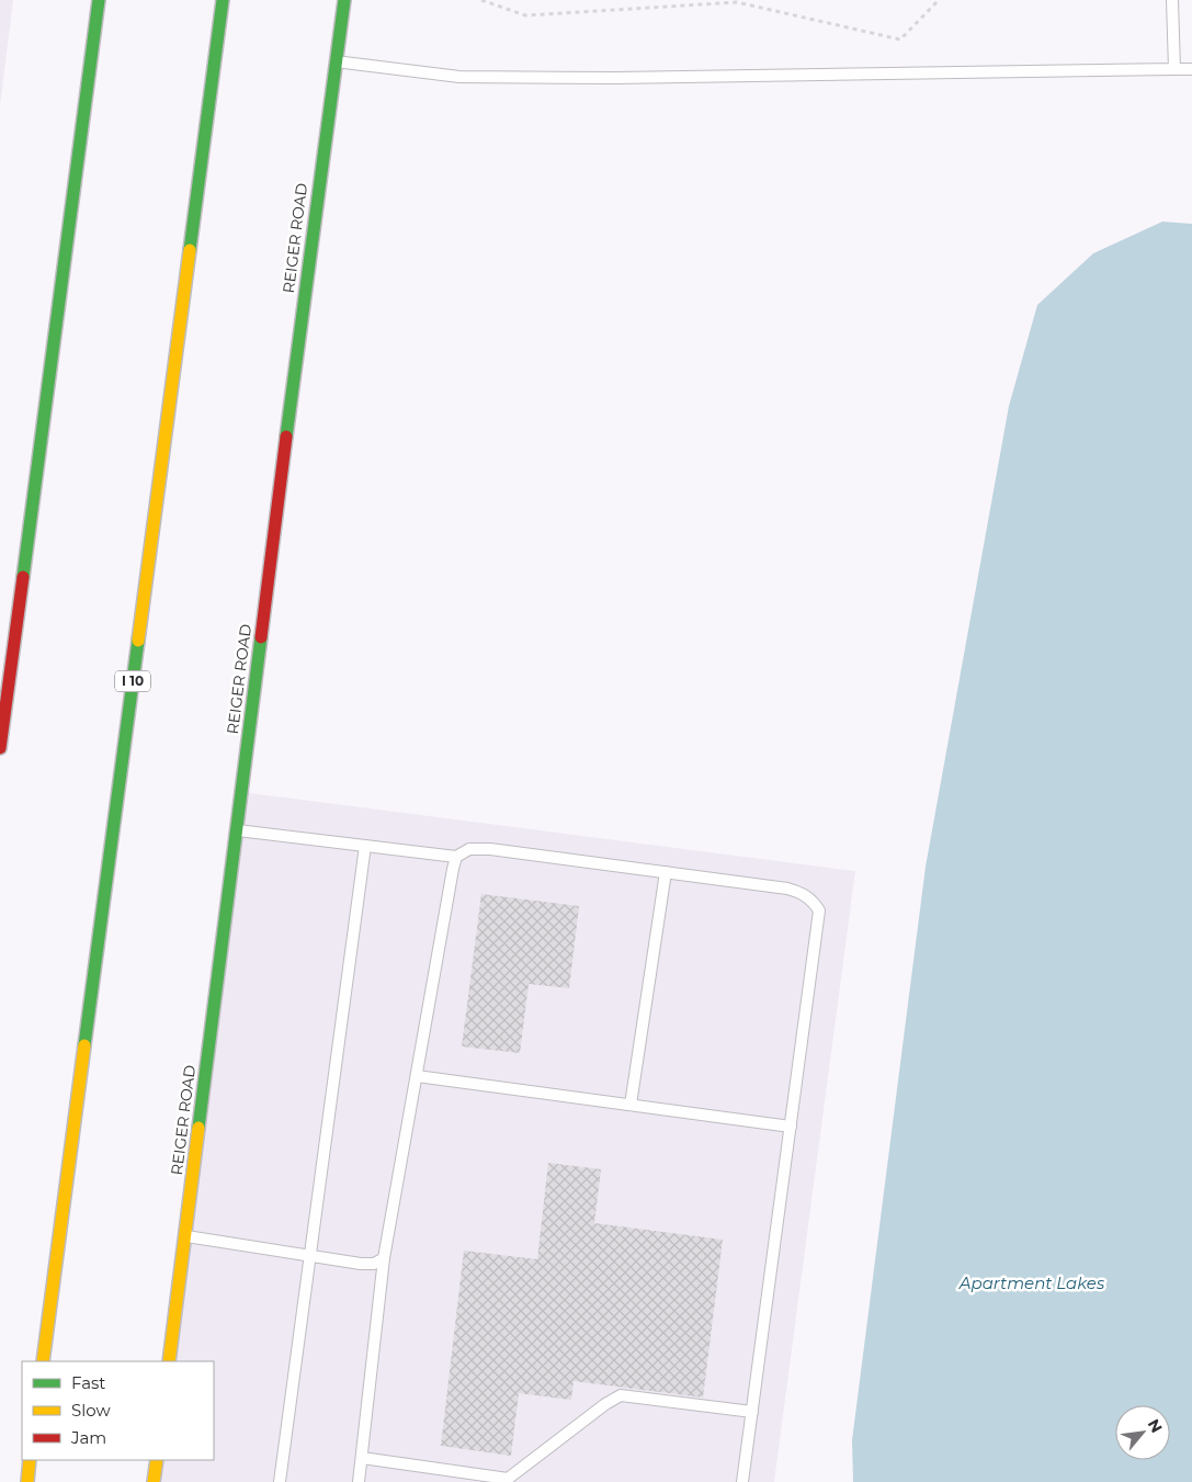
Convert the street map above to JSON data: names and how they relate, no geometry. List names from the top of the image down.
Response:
{
  "streets": {
    "main road": ["REIGER ROAD", "I 10"]
  },
  "water": ["Apartment Lakes"],
  "legend": ["Fast", "Slow", "Jam"],
  "north": "top right"
}
